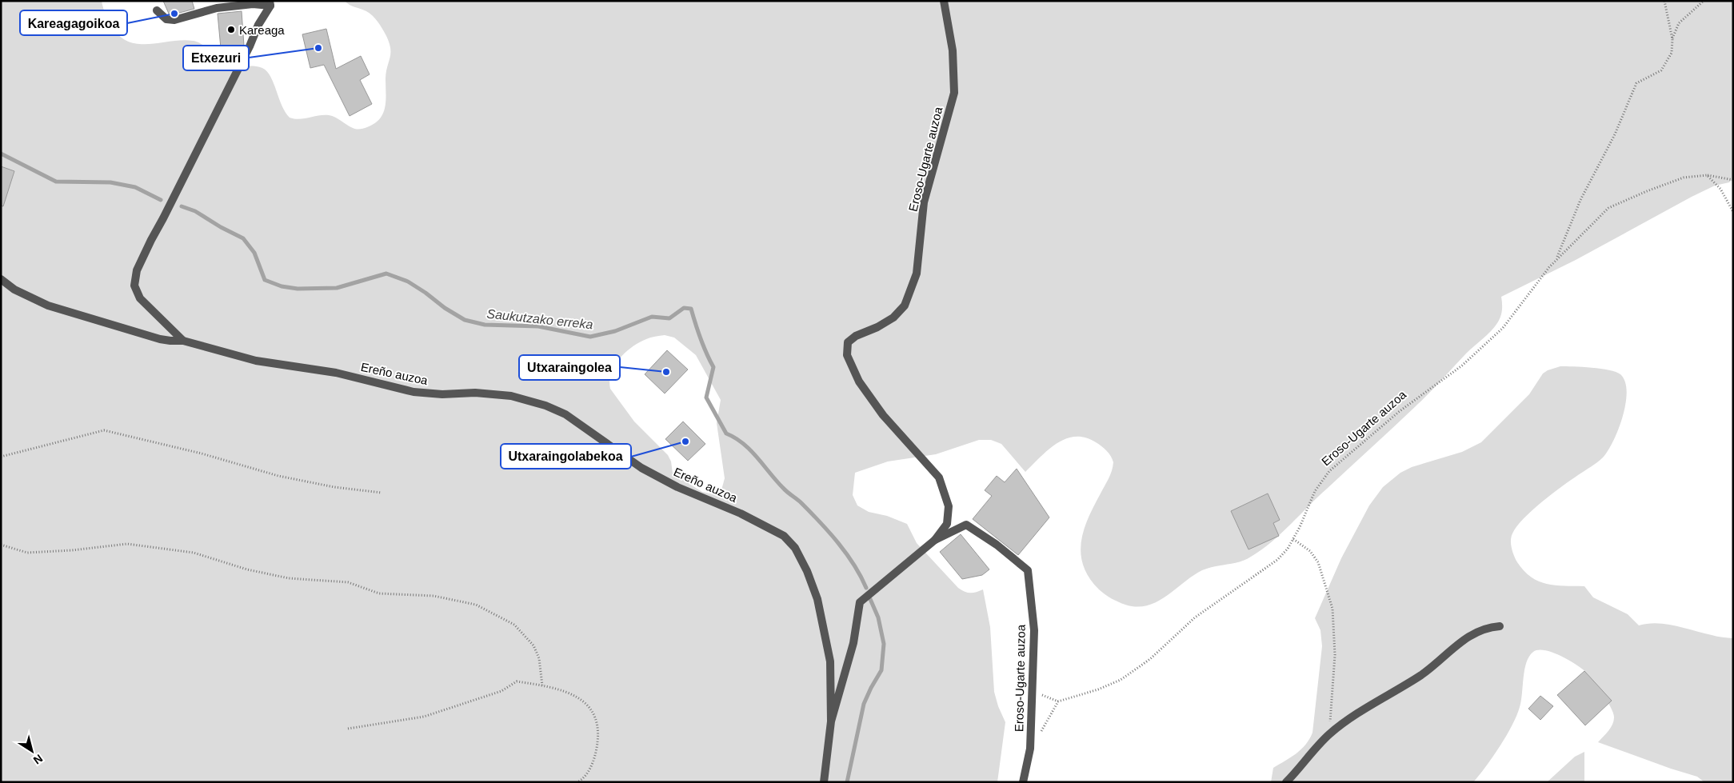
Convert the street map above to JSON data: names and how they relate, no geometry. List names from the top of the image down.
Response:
{
  "streets": {
    "street": ["Eroso-Ugarte auzoa", "Ereño auzoa"]
  },
  "crossings": [
    ["Eroso-Ugarte auzoa", "Ereño auzoa"]
  ],
  "water": ["Saukutzako erreka"],
  "places": [
    "Kareagagoikoa",
    "Kareaga",
    "Etxezuri",
    "Utxaraingolea",
    "Utxaraingolabekoa"
  ],
  "north": "bottom right"
}
